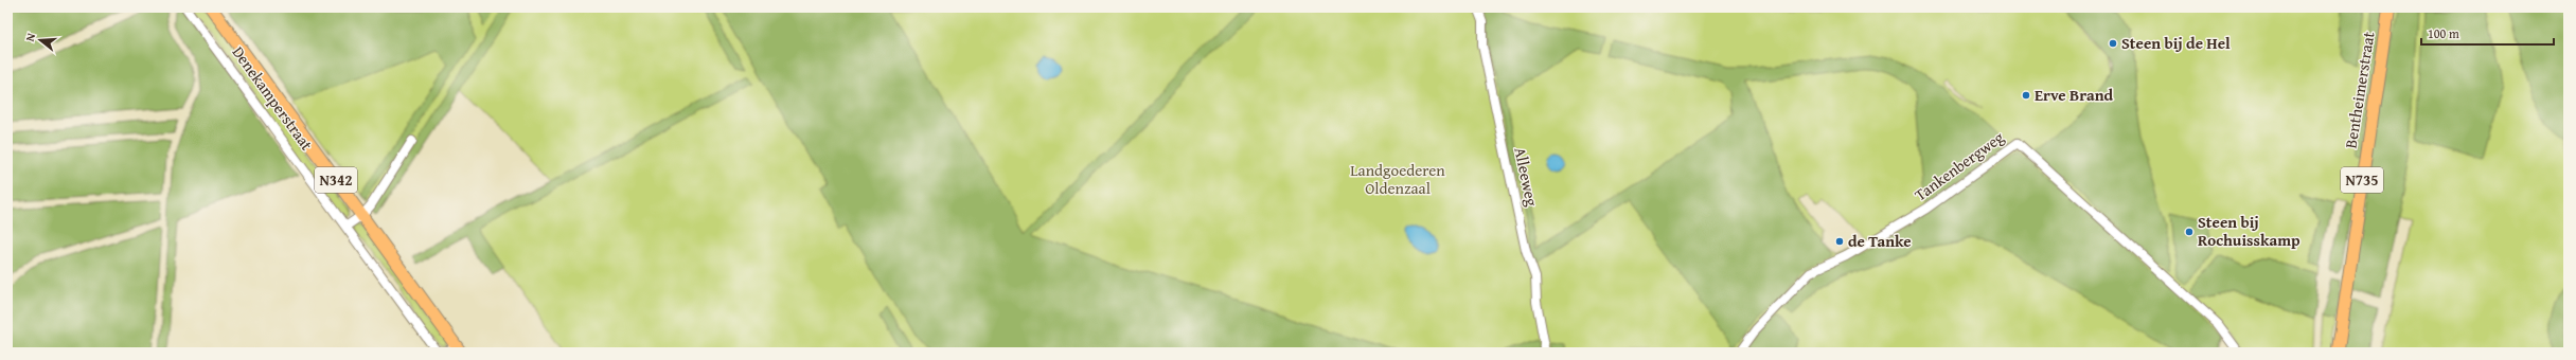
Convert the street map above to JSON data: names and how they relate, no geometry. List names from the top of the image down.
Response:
{
  "streets": {
    "main road": [
      "Bentheimerstraat",
      "Denekamperstraat",
      "N342",
      "N735"
    ],
    "street": ["Tankenbergweg", "Alleeweg"]
  },
  "parks": ["Landgoederen Oldenzaal"],
  "places": [
    "Steen bij de Hel",
    "Erve Brand",
    "Steen bij Rochuisskamp",
    "de Tanke"
  ],
  "scale_bar": "100 m",
  "north": "left"
}
